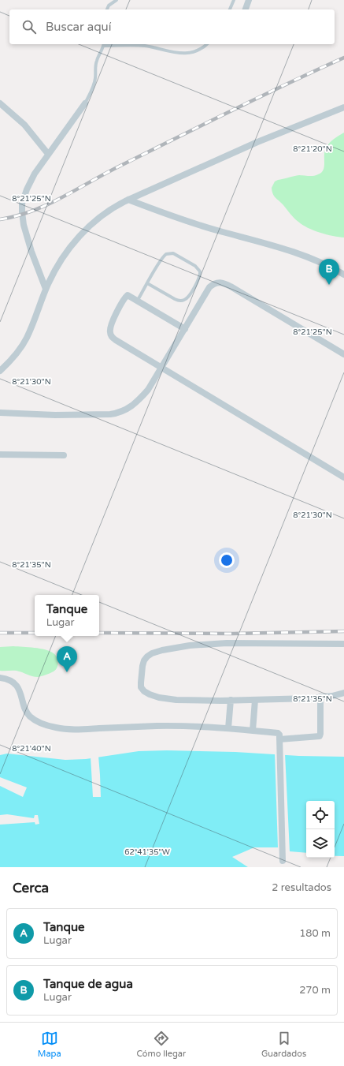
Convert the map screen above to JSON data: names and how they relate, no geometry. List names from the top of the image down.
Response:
{
  "page": {
    "search": "Buscar aquí",
    "pins": ["B", "A"],
    "popup": ["Tanque", "Lugar"],
    "heading": ["Cerca", "2 resultados"],
    "list": [
      {
        "mark": "A",
        "name": "Tanque",
        "note": "Lugar",
        "value": "180 m"
      },
      {
        "mark": "B",
        "name": "Tanque de agua",
        "note": "Lugar",
        "value": "270 m"
      }
    ],
    "nav": ["Mapa", "Cómo llegar", "Guardados"]
  },
  "coordinates": [
    "8°21'20\"N",
    "8°21'25\"N",
    "8°21'30\"N",
    "8°21'35\"N",
    "8°21'40\"N",
    "62°41'35\"W"
  ]
}
